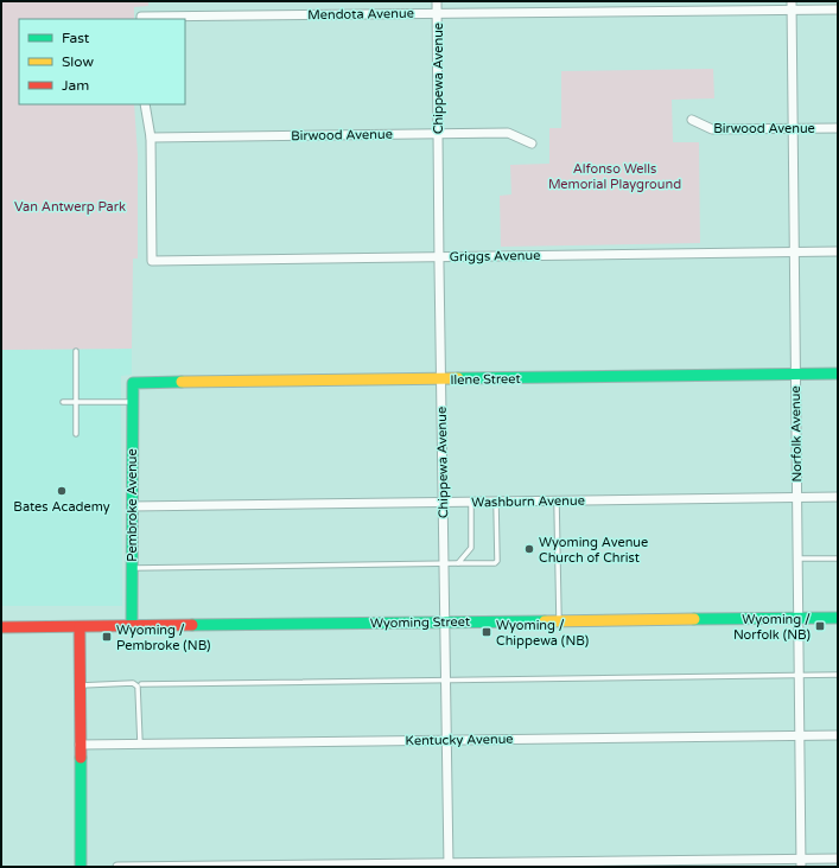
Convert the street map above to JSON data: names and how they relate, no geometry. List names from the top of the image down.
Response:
{
  "streets": {
    "street": [
      "Mendota Avenue",
      "Chippewa Avenue",
      "Birwood Avenue",
      "Griggs Avenue",
      "Ilene Street",
      "Norfolk Avenue",
      "Washburn Avenue",
      "Pembroke Avenue",
      "Wyoming Street",
      "Kentucky Avenue"
    ]
  },
  "crossings": [
    ["Mendota Avenue", "Chippewa Avenue"],
    ["Mendota Avenue", "Norfolk Avenue"],
    ["Chippewa Avenue", "Birwood Avenue"],
    ["Chippewa Avenue", "Griggs Avenue"],
    ["Chippewa Avenue", "Ilene Street"],
    ["Chippewa Avenue", "Washburn Avenue"],
    ["Chippewa Avenue", "Wyoming Street"],
    ["Chippewa Avenue", "Kentucky Avenue"],
    ["Birwood Avenue", "Griggs Avenue"],
    ["Birwood Avenue", "Norfolk Avenue"],
    ["Griggs Avenue", "Norfolk Avenue"],
    ["Ilene Street", "Norfolk Avenue"],
    ["Ilene Street", "Pembroke Avenue"],
    ["Norfolk Avenue", "Washburn Avenue"],
    ["Norfolk Avenue", "Wyoming Street"],
    ["Norfolk Avenue", "Kentucky Avenue"],
    ["Washburn Avenue", "Pembroke Avenue"],
    ["Pembroke Avenue", "Wyoming Street"]
  ],
  "parks": ["Alfonso Wells Memorial Playground", "Van Antwerp Park"],
  "places": {
    "other": ["Bates Academy", "Wyoming Avenue Church of Christ"],
    "transit": ["Wyoming / Norfolk (NB)", "Wyoming / Chippewa (NB)", "Wyoming / Pembroke (NB)"]
  },
  "legend": ["Fast", "Slow", "Jam"]
}
